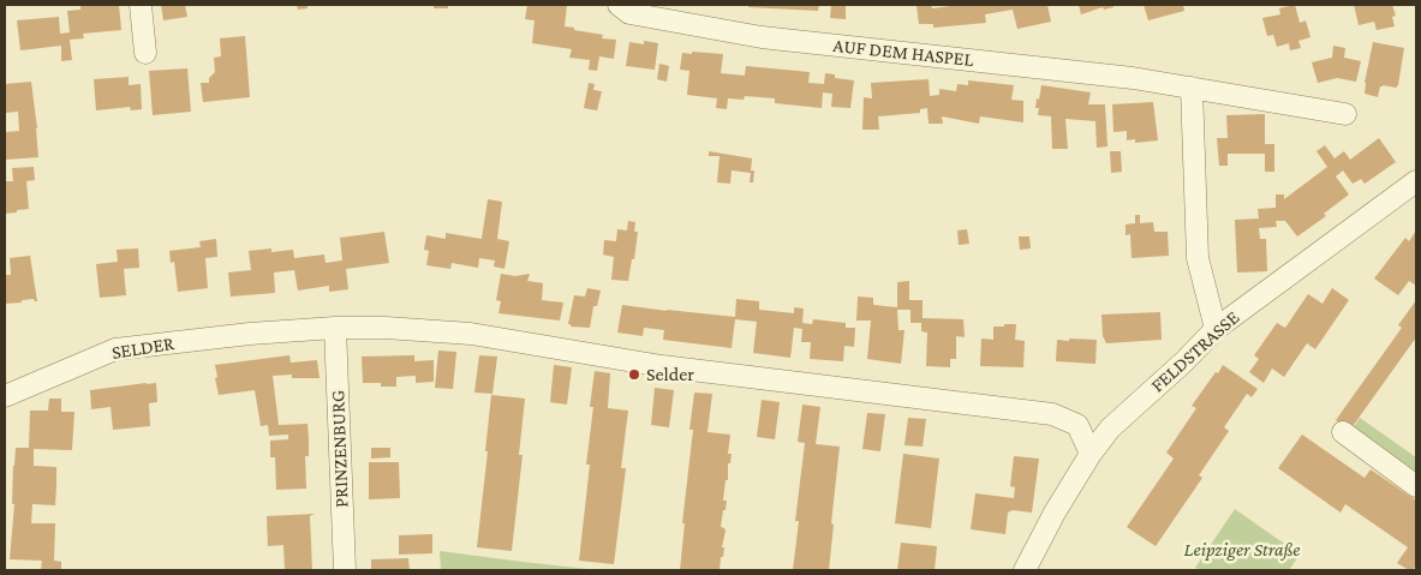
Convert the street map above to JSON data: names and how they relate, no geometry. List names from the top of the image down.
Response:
{
  "streets": {
    "street": [
      "AUF DEM HASPEL",
      "SELDER",
      "FELDSTRASSE",
      "PRINZENBURG"
    ]
  },
  "crossings": [
    ["SELDER", "FELDSTRASSE"],
    ["SELDER", "PRINZENBURG"]
  ],
  "parks": ["Leipziger Straße"],
  "places": ["Selder"]
}
